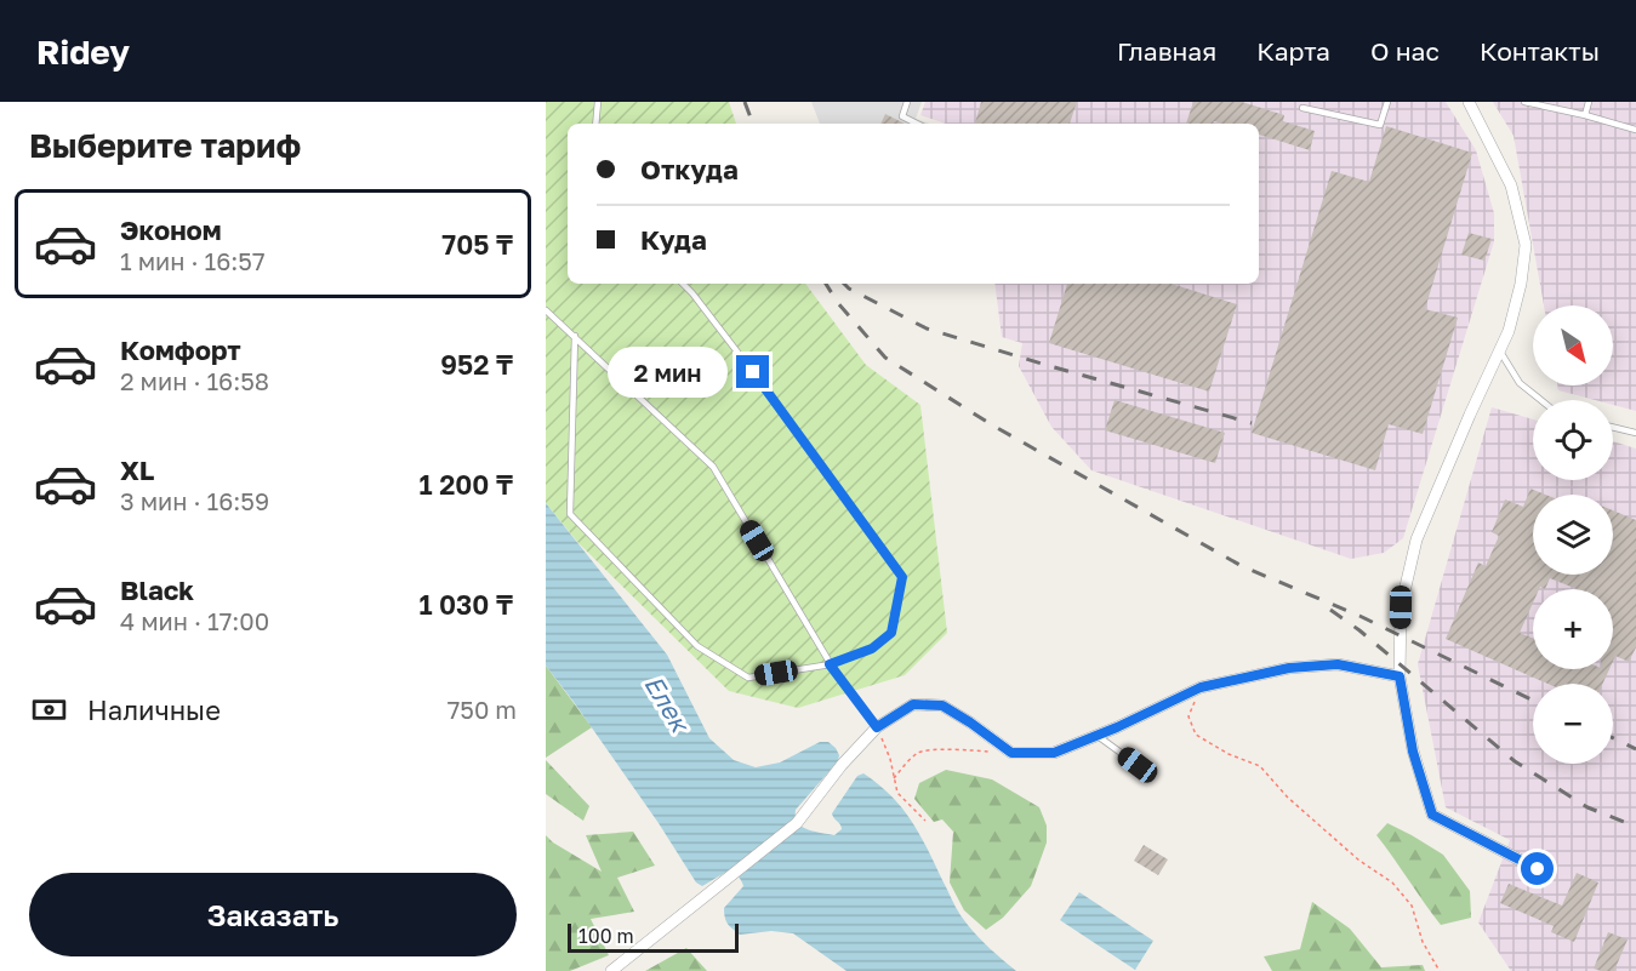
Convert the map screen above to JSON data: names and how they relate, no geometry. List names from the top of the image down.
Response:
{
  "water": ["Елек"],
  "scale_bar": "100 m",
  "north": "bottom right",
  "page": {
    "header": "Ridey",
    "nav": [
      "Главная",
      "Карта",
      "О нас",
      "Контакты"
    ],
    "heading": "Выберите тариф",
    "banner": ["Откуда", "Куда"],
    "list": [
      {
        "name": "Эконом",
        "note": "1 мин · 16:57",
        "value": "705 ₸"
      },
      {
        "name": "Комфорт",
        "note": "2 мин · 16:58",
        "value": "952 ₸"
      },
      {
        "name": "XL",
        "note": "3 мин · 16:59",
        "value": "1 200 ₸"
      },
      {
        "name": "Black",
        "note": "4 мин · 17:00",
        "value": "1 030 ₸"
      }
    ],
    "map_buttons": ["+", "−"],
    "bubble": "2 мин",
    "pay": ["Наличные", "750 m"],
    "buttons": "Заказать",
    "scale": "100 m"
  }
}
